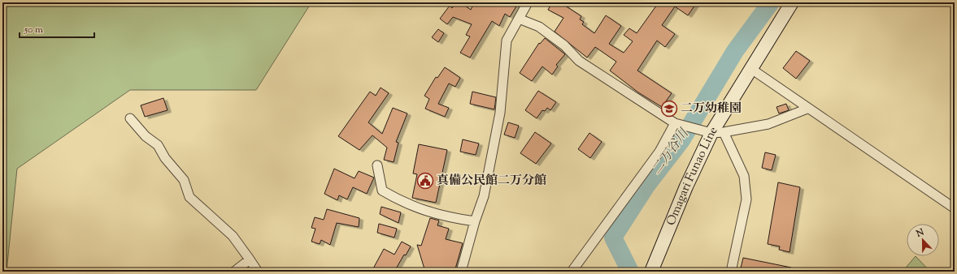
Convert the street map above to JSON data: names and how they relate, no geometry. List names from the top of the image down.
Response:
{
  "streets": {
    "main road": ["Omagari Funao Line"]
  },
  "water": ["二万谷川"],
  "places": {
    "school or university": ["二万幼稚園"],
    "public building": ["真備公民館二万分館"]
  },
  "scale_bar": "50 m",
  "north": "top"
}
